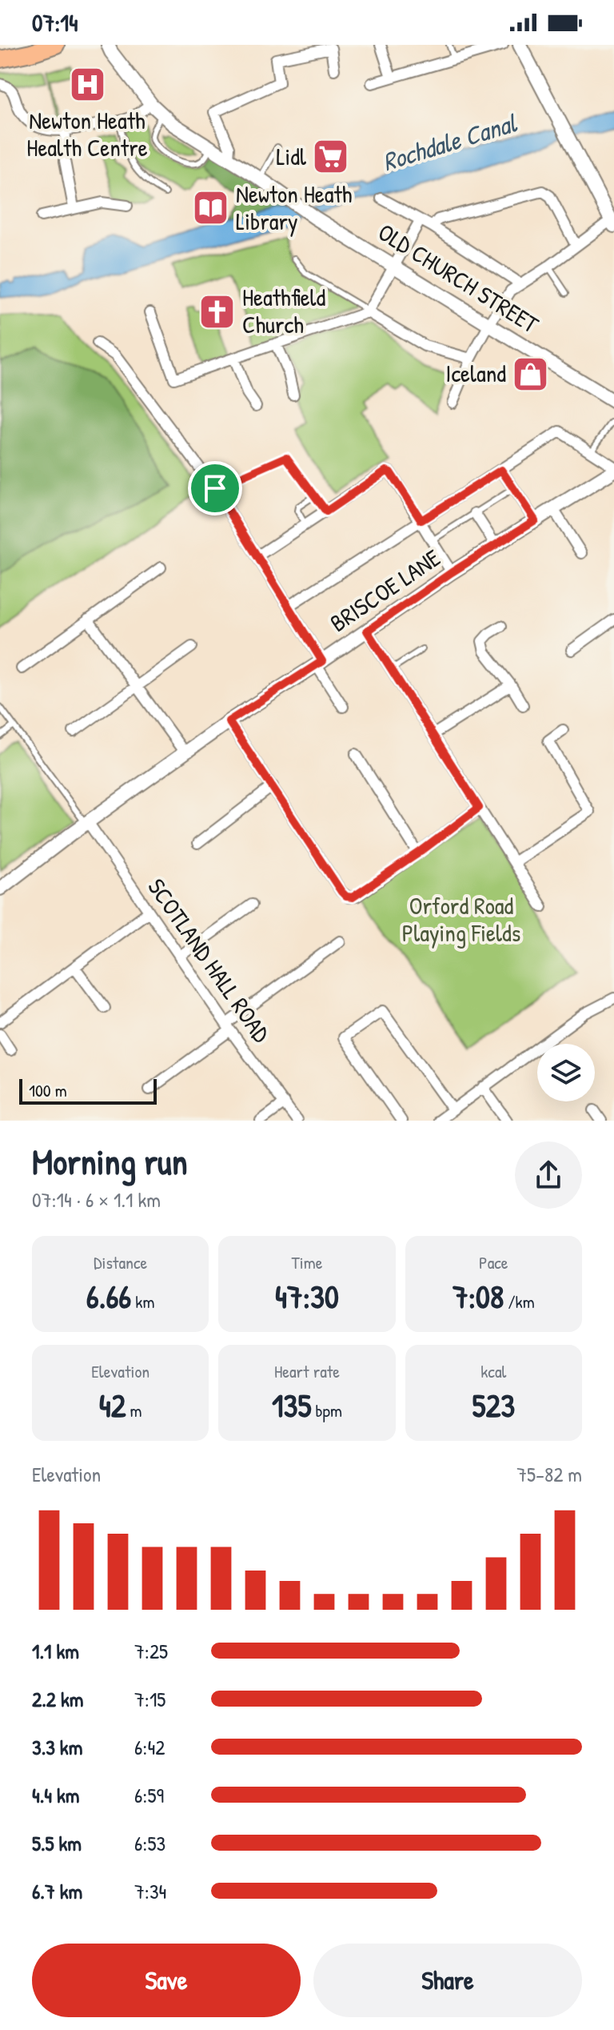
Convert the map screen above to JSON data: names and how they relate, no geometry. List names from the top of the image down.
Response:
{
  "streets": {
    "street": ["OLD CHURCH STREET", "BRISCOE LANE", "SCOTLAND HALL ROAD"]
  },
  "crossings": [
    ["BRISCOE LANE", "SCOTLAND HALL ROAD"]
  ],
  "water": ["Rochdale Canal"],
  "parks": ["Orford Road Playing Fields"],
  "places": {
    "hospital": ["Newton Heath Health Centre"],
    "supermarket": ["Lidl"],
    "library": ["Newton Heath Library"],
    "church": ["Heathfield Church"],
    "shop": ["Iceland"]
  },
  "scale_bar": "100 m",
  "page": {
    "status": "07:14",
    "scale": "100 m",
    "heading": ["Morning run", "07:14 · 6 × 1.1 km"],
    "stats": [
      ["Distance", "6.66 km"],
      ["Time", "47:30"],
      ["Pace", "7:08 /km"],
      ["Elevation", "42 m"],
      ["Heart rate", "135 bpm"],
      ["kcal", "523"]
    ],
    "chart": ["Elevation", "75–82 m"],
    "list": [
      {
        "name": "1.1 km",
        "note": "7:25"
      },
      {
        "name": "2.2 km",
        "note": "7:15"
      },
      {
        "name": "3.3 km",
        "note": "6:42"
      },
      {
        "name": "4.4 km",
        "note": "6:59"
      },
      {
        "name": "5.5 km",
        "note": "6:53"
      },
      {
        "name": "6.7 km",
        "note": "7:34"
      }
    ],
    "buttons": ["Save", "Share"]
  }
}
